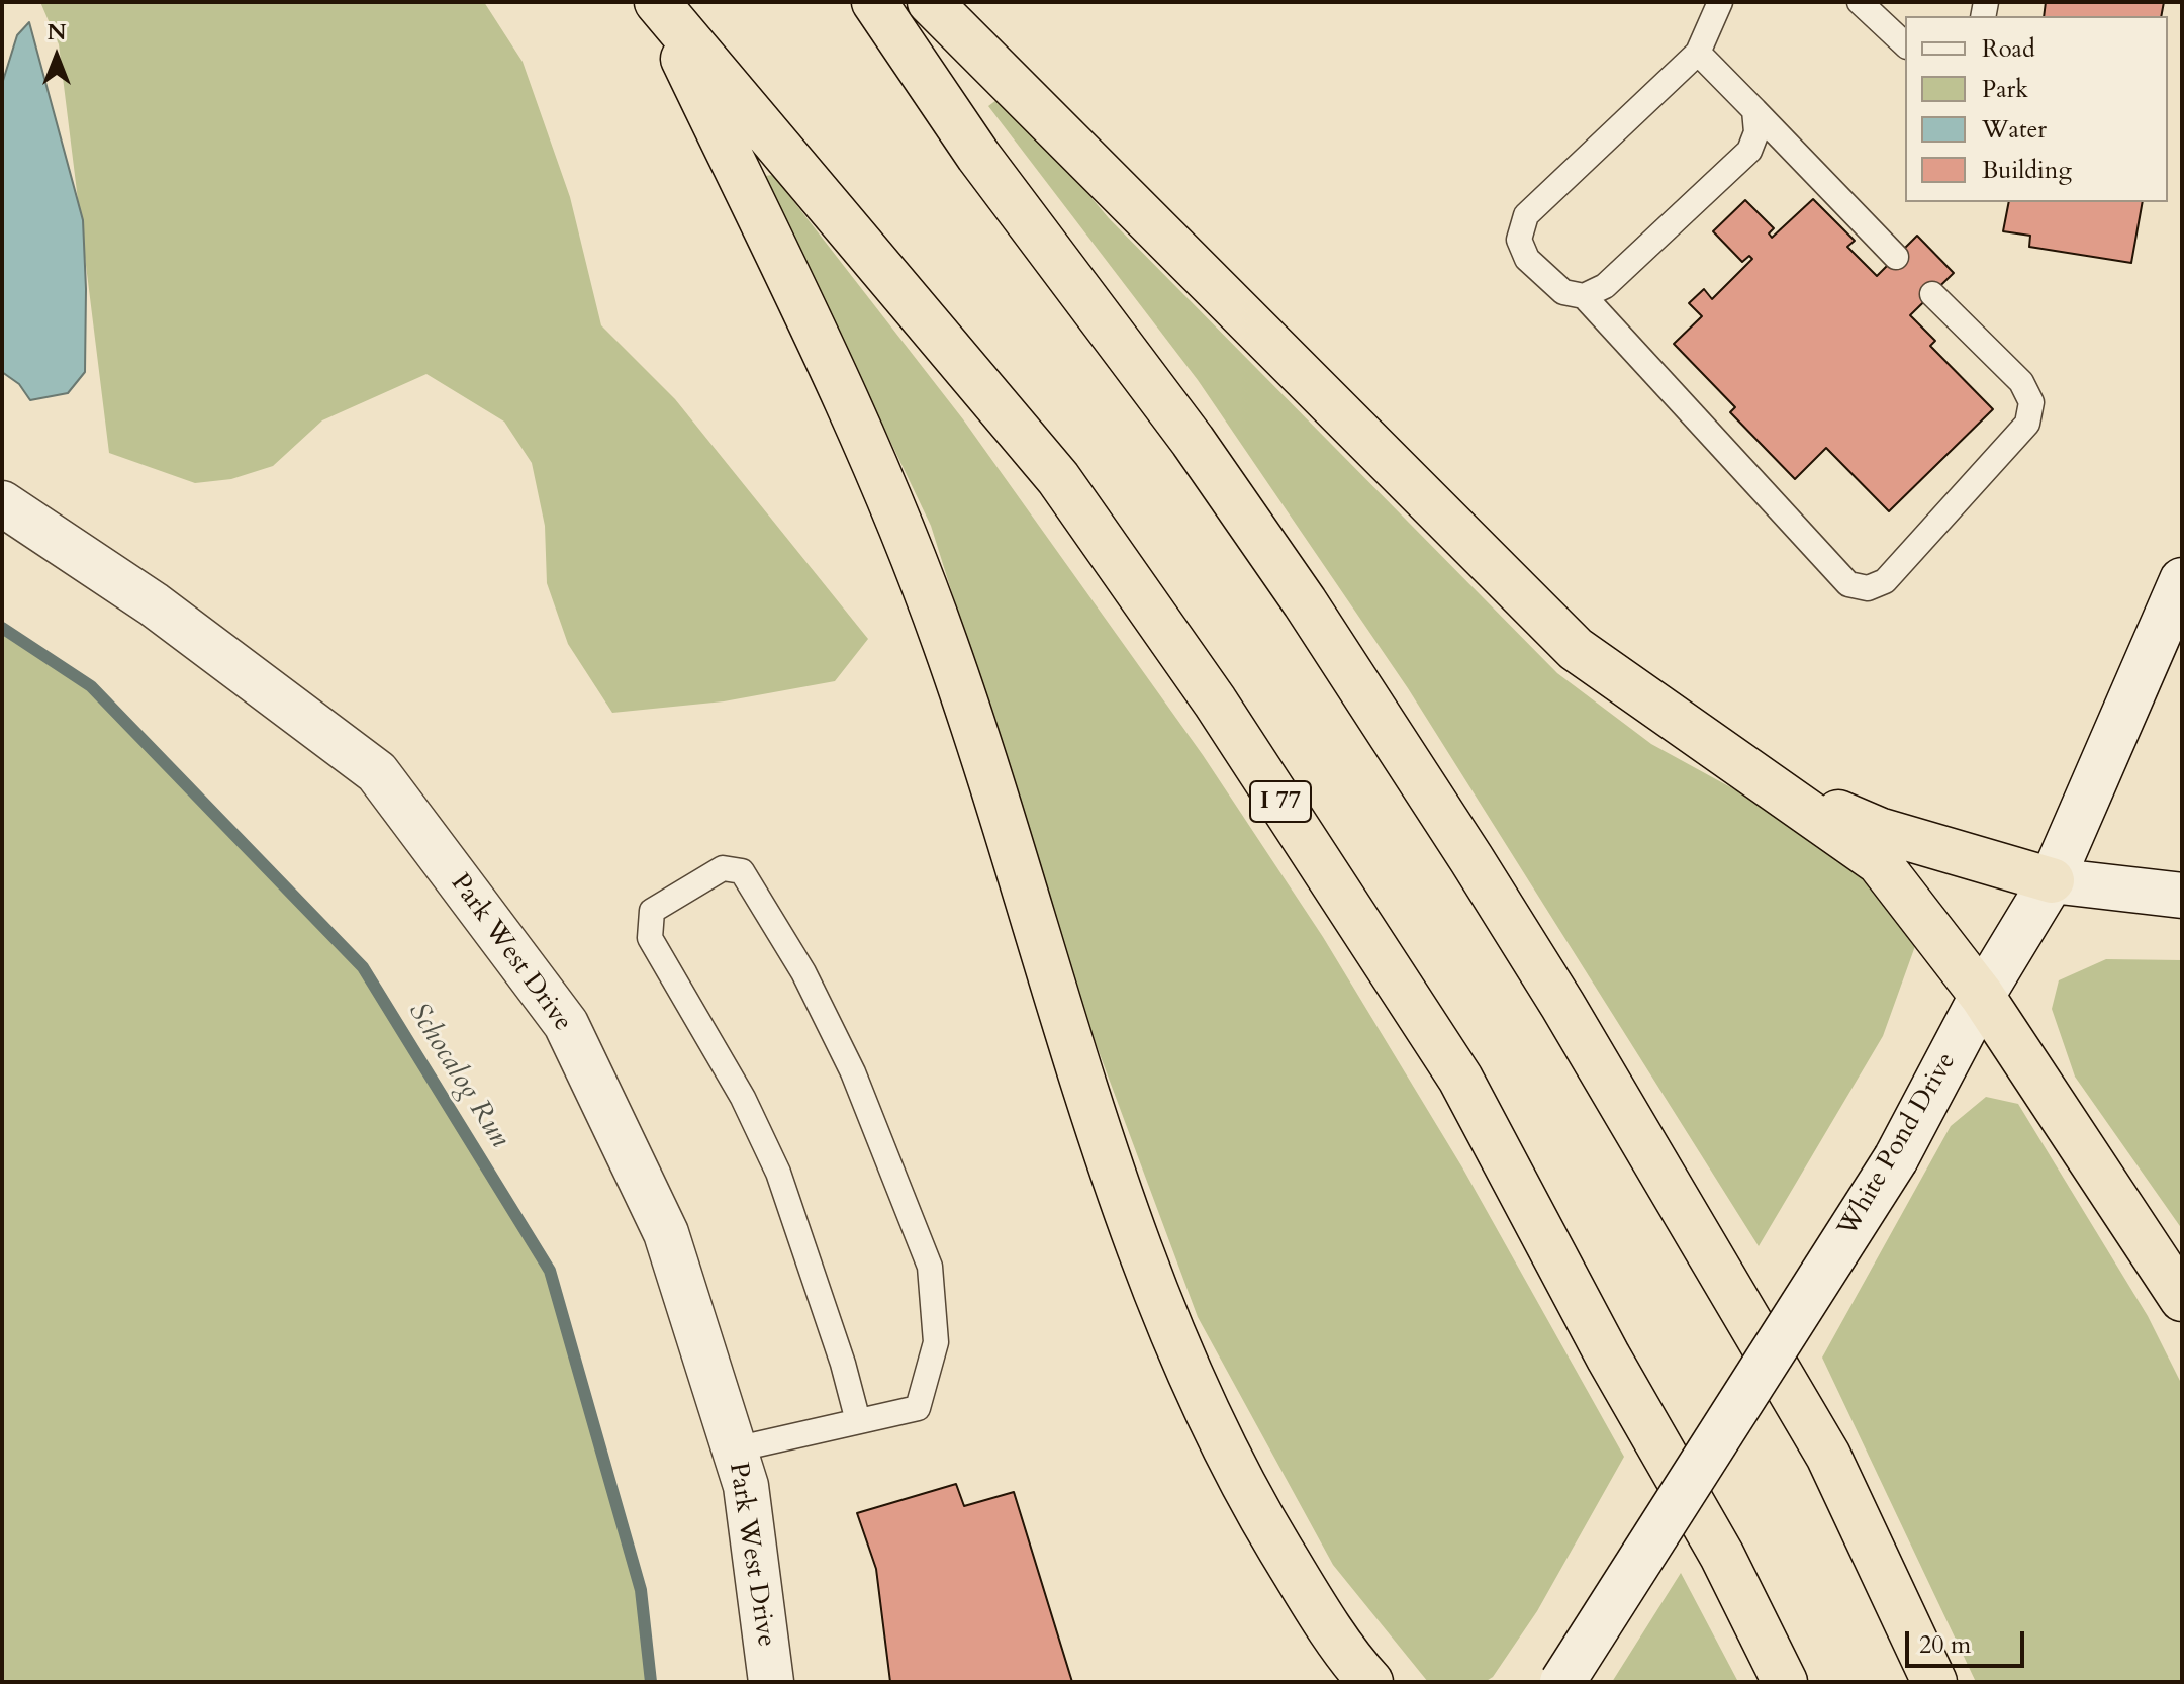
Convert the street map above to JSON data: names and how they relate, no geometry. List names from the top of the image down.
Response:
{
  "streets": {
    "highway": ["I 77"],
    "street": ["Park West Drive", "White Pond Drive"]
  },
  "water": ["Schocalog Run"],
  "legend": [
    "Road",
    "Park",
    "Water",
    "Building"
  ],
  "scale_bar": "20 m",
  "north": "top"
}
